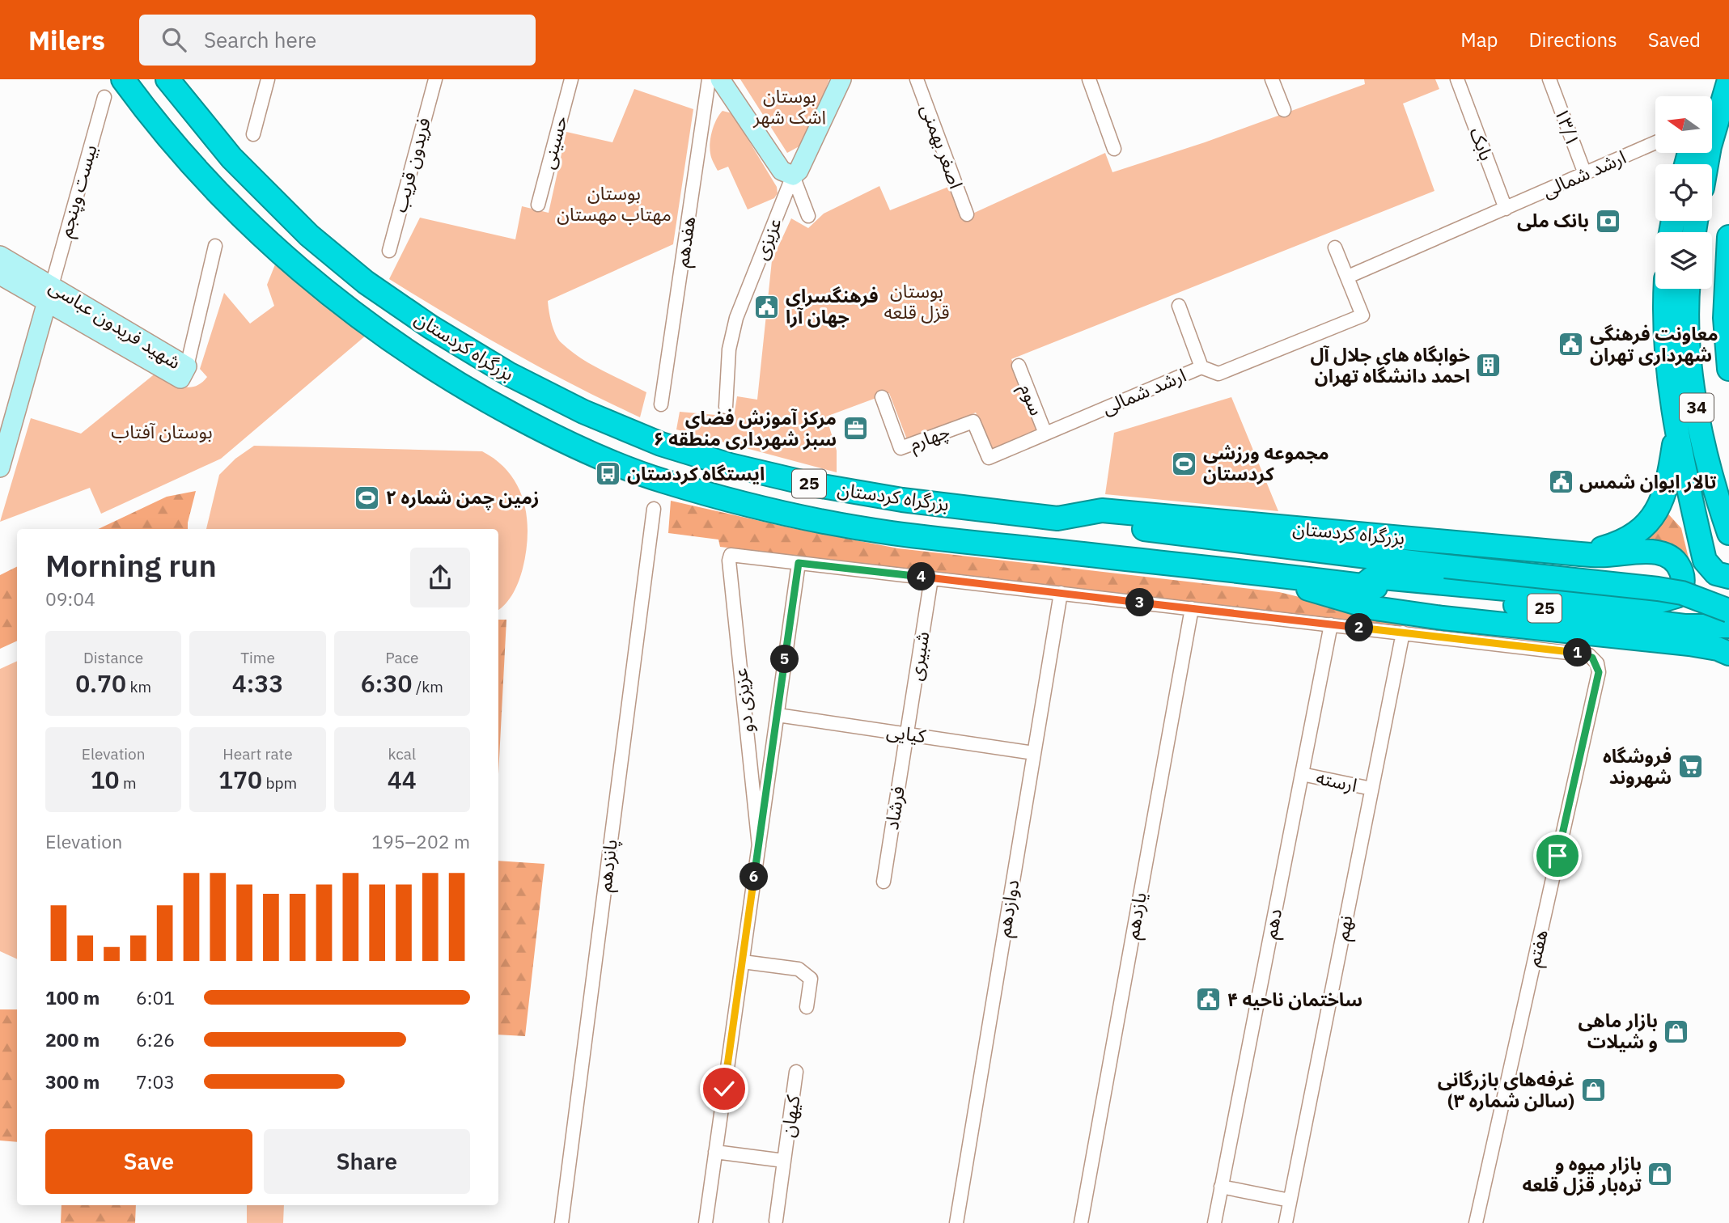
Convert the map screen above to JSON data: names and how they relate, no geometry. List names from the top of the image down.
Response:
{
  "streets": {
    "highway": ["بزرگراه کردستان", "34", "25"],
    "street": [
      "۱۳/۱",
      "حسینی",
      "بابک",
      "اصغر بهمنی",
      "فریدون قریب",
      "ارشد شمالی",
      "بیست وپنجم",
      "عزیزی",
      "هفدهم",
      "شهید فریدون عباسی",
      "سوم",
      "چهارم",
      "شبیری",
      "عزیزی دو",
      "کیایی",
      "ارسته",
      "فرشاد",
      "پانزدهم",
      "دوازدهم",
      "یازدهم",
      "دهم",
      "نهم",
      "هفتم",
      "کیهان"
    ]
  },
  "crossings": [
    ["۱۳/۱", "ارشد شمالی"],
    ["بابک", "ارشد شمالی"],
    ["ارشد شمالی", "سوم"],
    ["ارشد شمالی", "چهارم"],
    ["بیست وپنجم", "شهید فریدون عباسی"],
    ["بزرگراه کردستان", "25"],
    ["شبیری", "کیایی"],
    ["شبیری", "فرشاد"],
    ["کیایی", "فرشاد"],
    ["کیایی", "دوازدهم"],
    ["ارسته", "دهم"],
    ["ارسته", "نهم"],
    ["نهم", "هفتم"]
  ],
  "parks": [
    "بوستان اشک شهر",
    "بوستان مهتاب مهستان",
    "بوستان قزل قلعه",
    "بوستان آفتاب"
  ],
  "places": {
    "bank": ["بانک ملی"],
    "public building": [
      "فرهنگسرای جهان آرا",
      "معاونت فرهنگی شهرداری تهران",
      "تالار ایوان شمس",
      "ساختمان ناحیه ۴"
    ],
    "building": ["خوابگاه های جلال آل احمد دانشگاه تهران"],
    "office": ["مرکز آموزش فضای سبز شهرداری منطقه ۶"],
    "sports": ["مجموعه ورزشی کردستان", "زمین چمن شماره ۲"],
    "bus stop": ["ایستگاه کردستان"],
    "supermarket": ["فروشگاه شهروند"],
    "shop": ["بازار ماهی و شیلات", "غرفه‌های بازرگانی (سالن شماره ۳)", "بازار میوه و تره‌بار قزل قلعه"]
  },
  "north": "left",
  "page": {
    "header": "Milers",
    "search": "Search here",
    "nav": ["Map", "Directions", "Saved"],
    "heading": ["Morning run", "09:04"],
    "pins": [
      "4",
      "3",
      "2",
      "1",
      "5",
      "6"
    ],
    "stats": [
      ["Distance", "0.70 km"],
      ["Time", "4:33"],
      ["Pace", "6:30 /km"],
      ["Elevation", "10 m"],
      ["Heart rate", "170 bpm"],
      ["kcal", "44"]
    ],
    "chart": ["Elevation", "195–202 m"],
    "list": [
      {
        "name": "100 m",
        "note": "6:01"
      },
      {
        "name": "200 m",
        "note": "6:26"
      },
      {
        "name": "300 m",
        "note": "7:03"
      }
    ],
    "buttons": ["Save", "Share"]
  }
}
